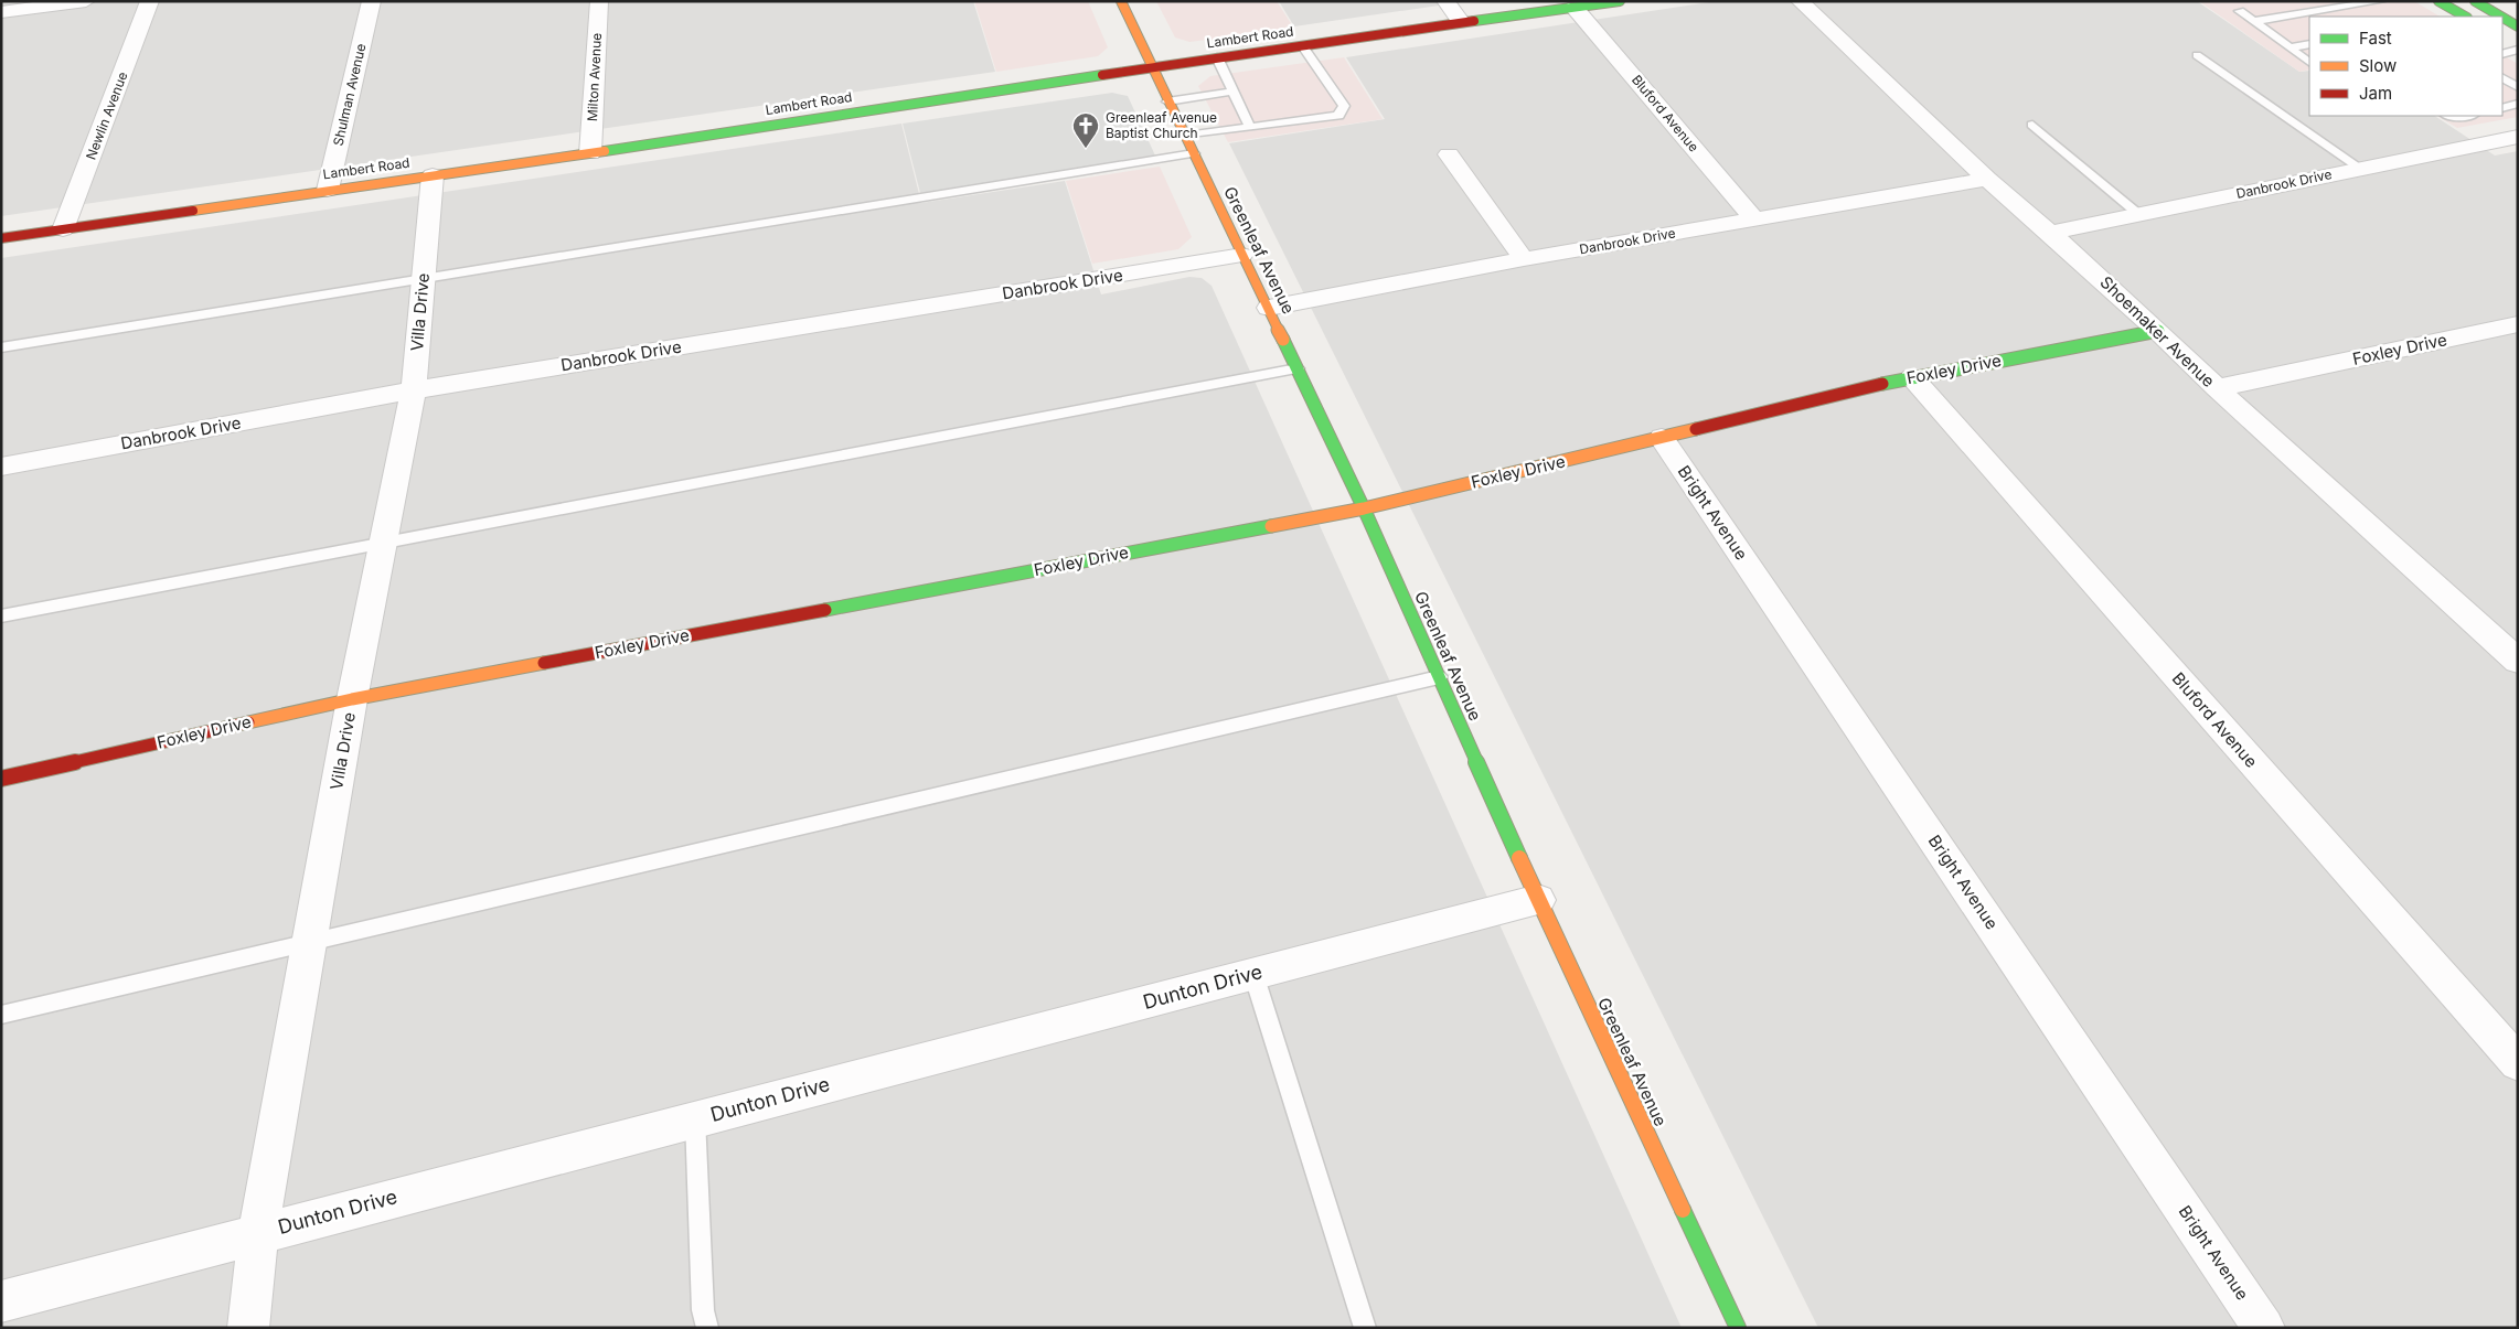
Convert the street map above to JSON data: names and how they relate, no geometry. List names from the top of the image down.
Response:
{
  "streets": {
    "street": [
      "Lambert Road",
      "Milton Avenue",
      "Shulman Avenue",
      "Bluford Avenue",
      "Newlin Avenue",
      "Danbrook Drive",
      "Greenleaf Avenue",
      "Villa Drive",
      "Shoemaker Avenue",
      "Foxley Drive",
      "Bright Avenue",
      "Dunton Drive"
    ]
  },
  "crossings": [
    ["Lambert Road", "Milton Avenue"],
    ["Lambert Road", "Shulman Avenue"],
    ["Lambert Road", "Bluford Avenue"],
    ["Lambert Road", "Newlin Avenue"],
    ["Lambert Road", "Greenleaf Avenue"],
    ["Lambert Road", "Villa Drive"],
    ["Bluford Avenue", "Danbrook Drive"],
    ["Bluford Avenue", "Foxley Drive"],
    ["Danbrook Drive", "Greenleaf Avenue"],
    ["Danbrook Drive", "Villa Drive"],
    ["Danbrook Drive", "Shoemaker Avenue"],
    ["Greenleaf Avenue", "Foxley Drive"],
    ["Greenleaf Avenue", "Dunton Drive"],
    ["Villa Drive", "Foxley Drive"],
    ["Villa Drive", "Dunton Drive"],
    ["Shoemaker Avenue", "Foxley Drive"],
    ["Foxley Drive", "Bright Avenue"]
  ],
  "places": {
    "church": ["Greenleaf Avenue Baptist Church"]
  },
  "legend": ["Fast", "Slow", "Jam"]
}
